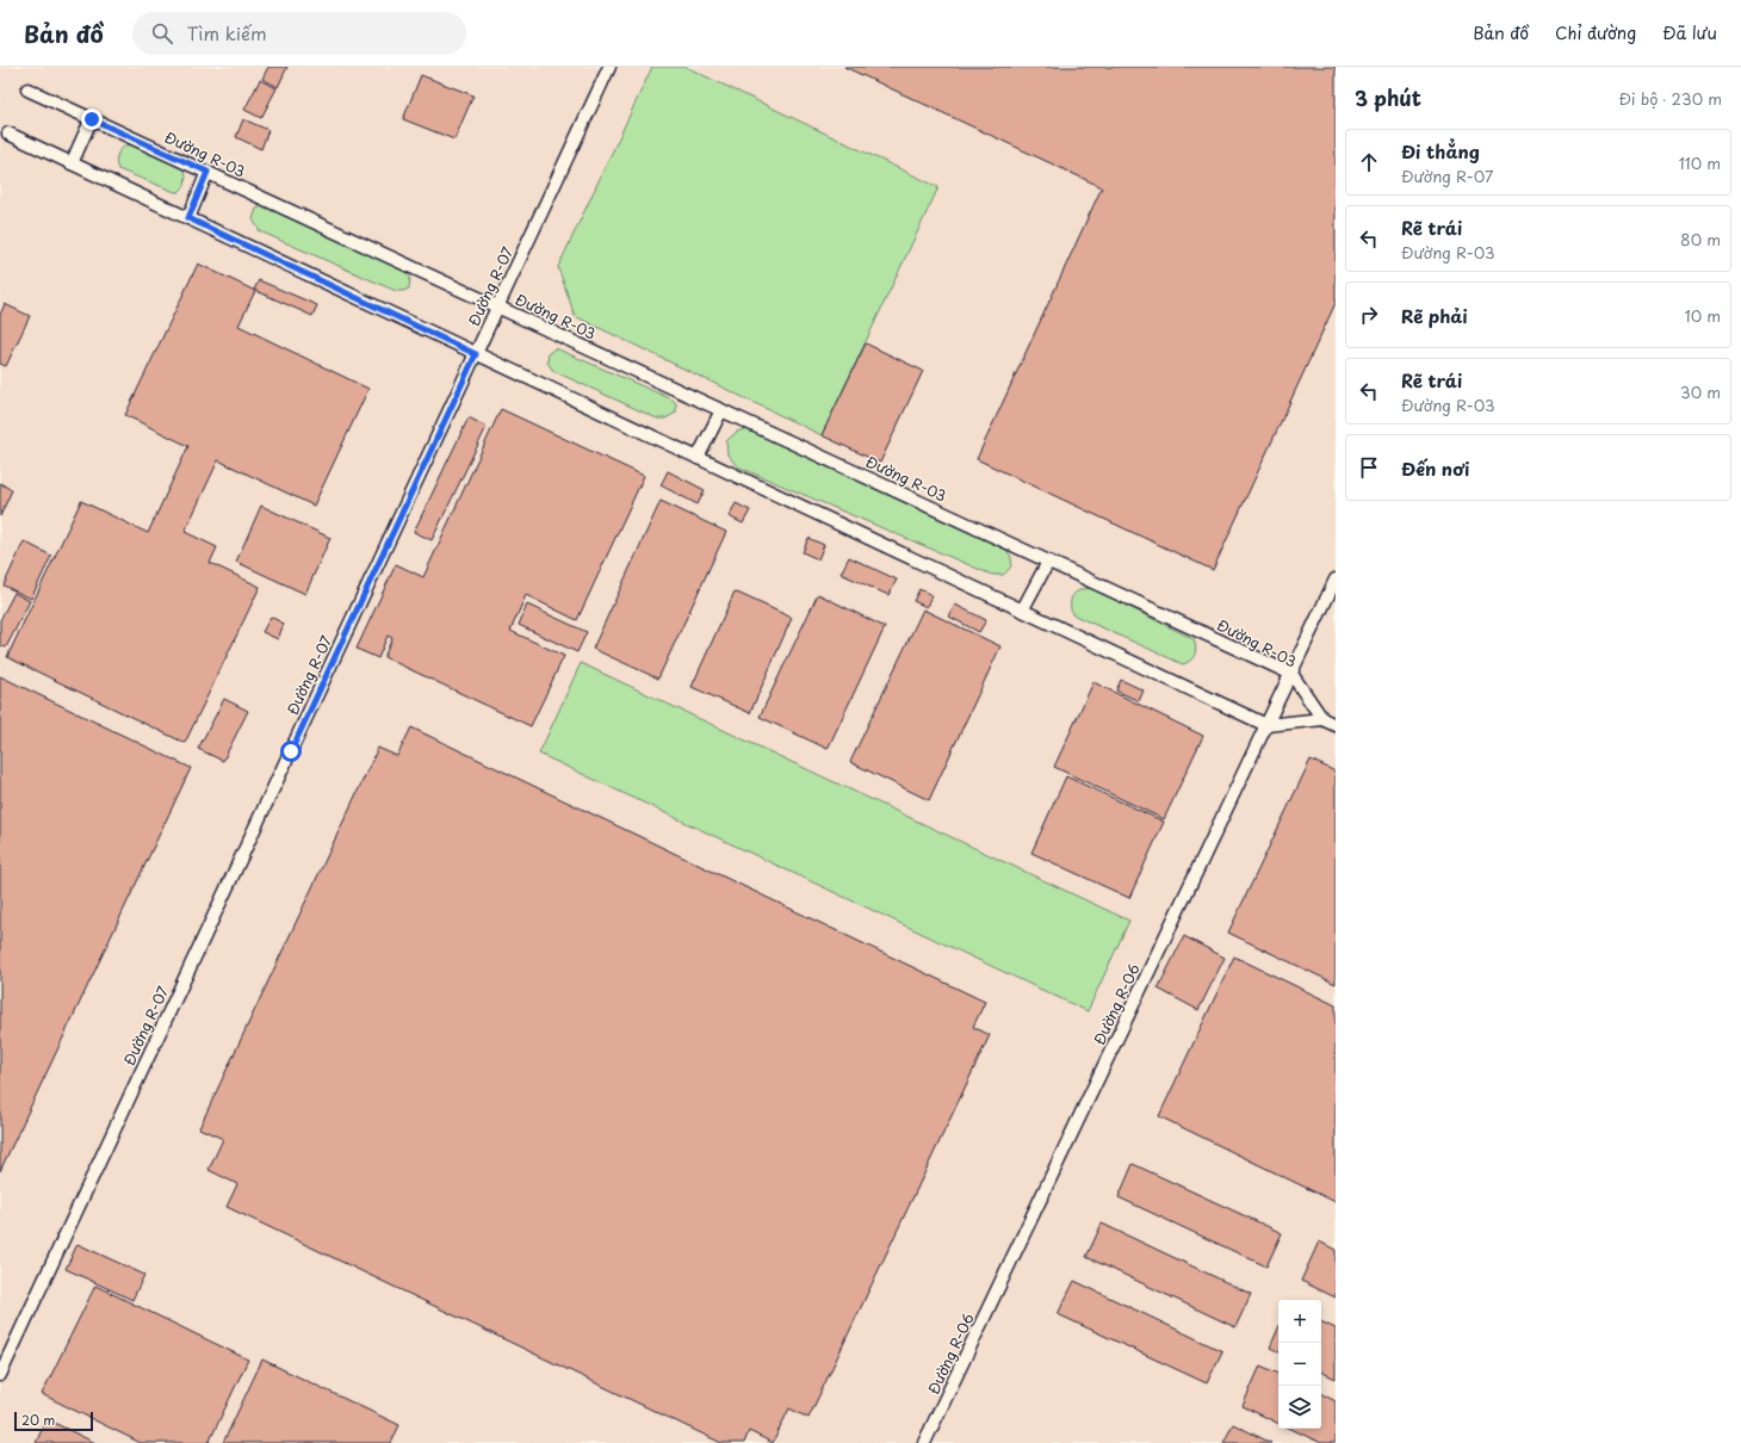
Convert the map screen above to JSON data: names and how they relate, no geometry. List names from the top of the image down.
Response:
{
  "streets": {
    "lane": ["Đường R-03", "Đường R-07", "Đường R-06"]
  },
  "crossings": [
    ["Đường R-03", "Đường R-07"],
    ["Đường R-03", "Đường R-06"]
  ],
  "scale_bar": "20 m",
  "page": {
    "header": "Bản đồ",
    "search": "Tìm kiếm",
    "nav": ["Bản đồ", "Chỉ đường", "Đã lưu"],
    "heading": ["3 phút", "Đi bộ · 230 m"],
    "list": [
      ["Đi thẳng", "Đường R-07", "110 m"],
      ["Rẽ trái", "Đường R-03", "80 m"],
      ["Rẽ phải", "10 m"],
      ["Rẽ trái", "Đường R-03", "30 m"],
      "Đến nơi"
    ],
    "map_buttons": ["+", "−"],
    "scale": "20 m"
  }
}
